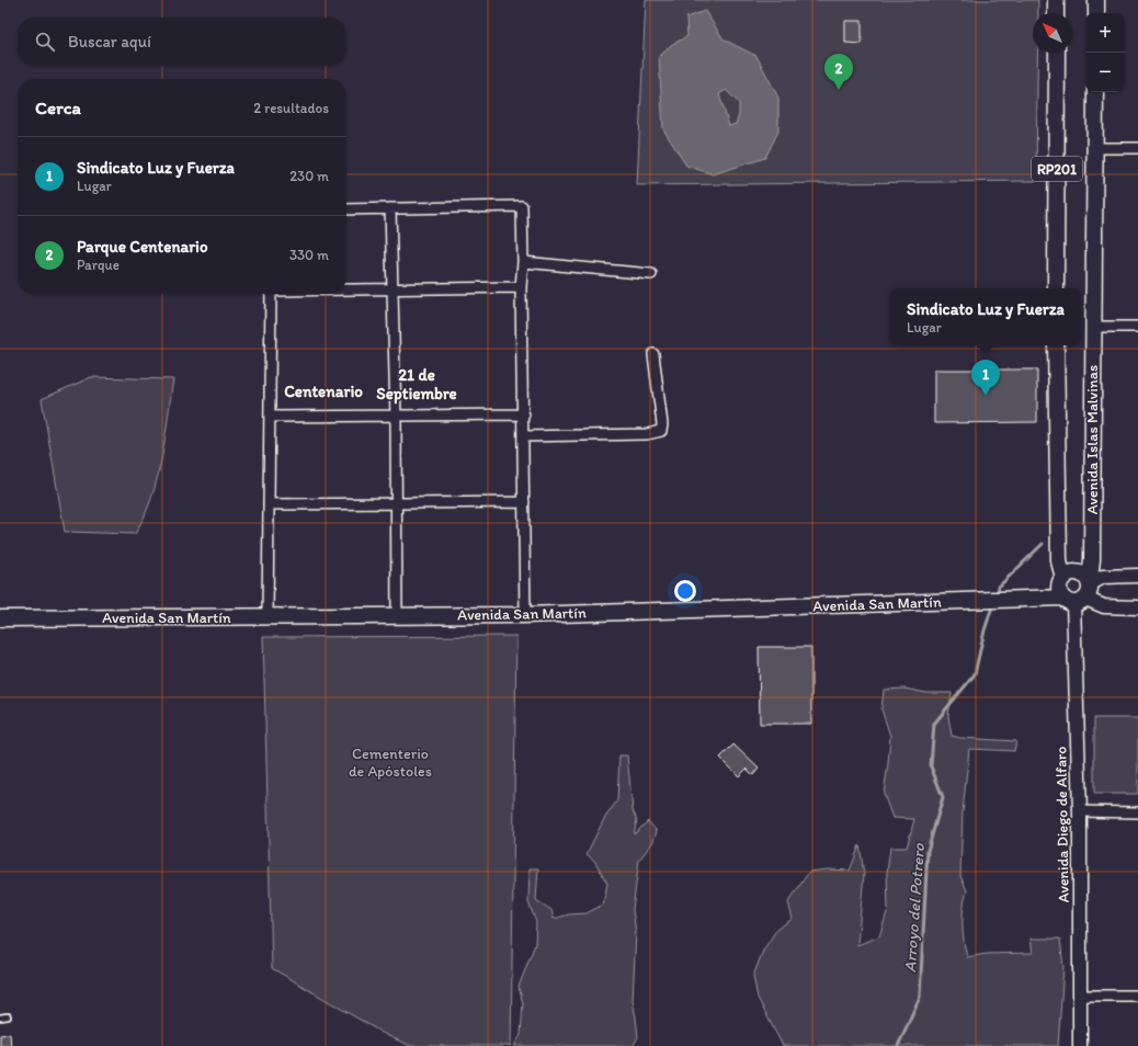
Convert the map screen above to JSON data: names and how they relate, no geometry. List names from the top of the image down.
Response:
{
  "streets": {
    "main road": ["RP201", "Avenida Islas Malvinas", "Avenida San Martín"],
    "street": ["Avenida Diego de Alfaro"]
  },
  "crossings": [
    ["RP201", "Avenida Islas Malvinas"],
    ["RP201", "Avenida San Martín"],
    ["RP201", "Avenida Diego de Alfaro"],
    ["Avenida Islas Malvinas", "Avenida San Martín"],
    ["Avenida San Martín", "Avenida Diego de Alfaro"]
  ],
  "districts": ["21 de Septiembre", "Centenario"],
  "water": ["Arroyo del Potrero"],
  "parks": ["Cementerio de Apóstoles"],
  "north": "top left",
  "page": {
    "map_buttons": ["+", "−"],
    "search": "Buscar aquí",
    "pins": ["2", "1"],
    "heading": ["Cerca", "2 resultados"],
    "list": [
      {
        "mark": "1",
        "name": "Sindicato Luz y Fuerza",
        "note": "Lugar",
        "value": "230 m"
      },
      {
        "mark": "2",
        "name": "Parque Centenario",
        "note": "Parque",
        "value": "330 m"
      }
    ],
    "popup": ["Sindicato Luz y Fuerza", "Lugar"]
  }
}
